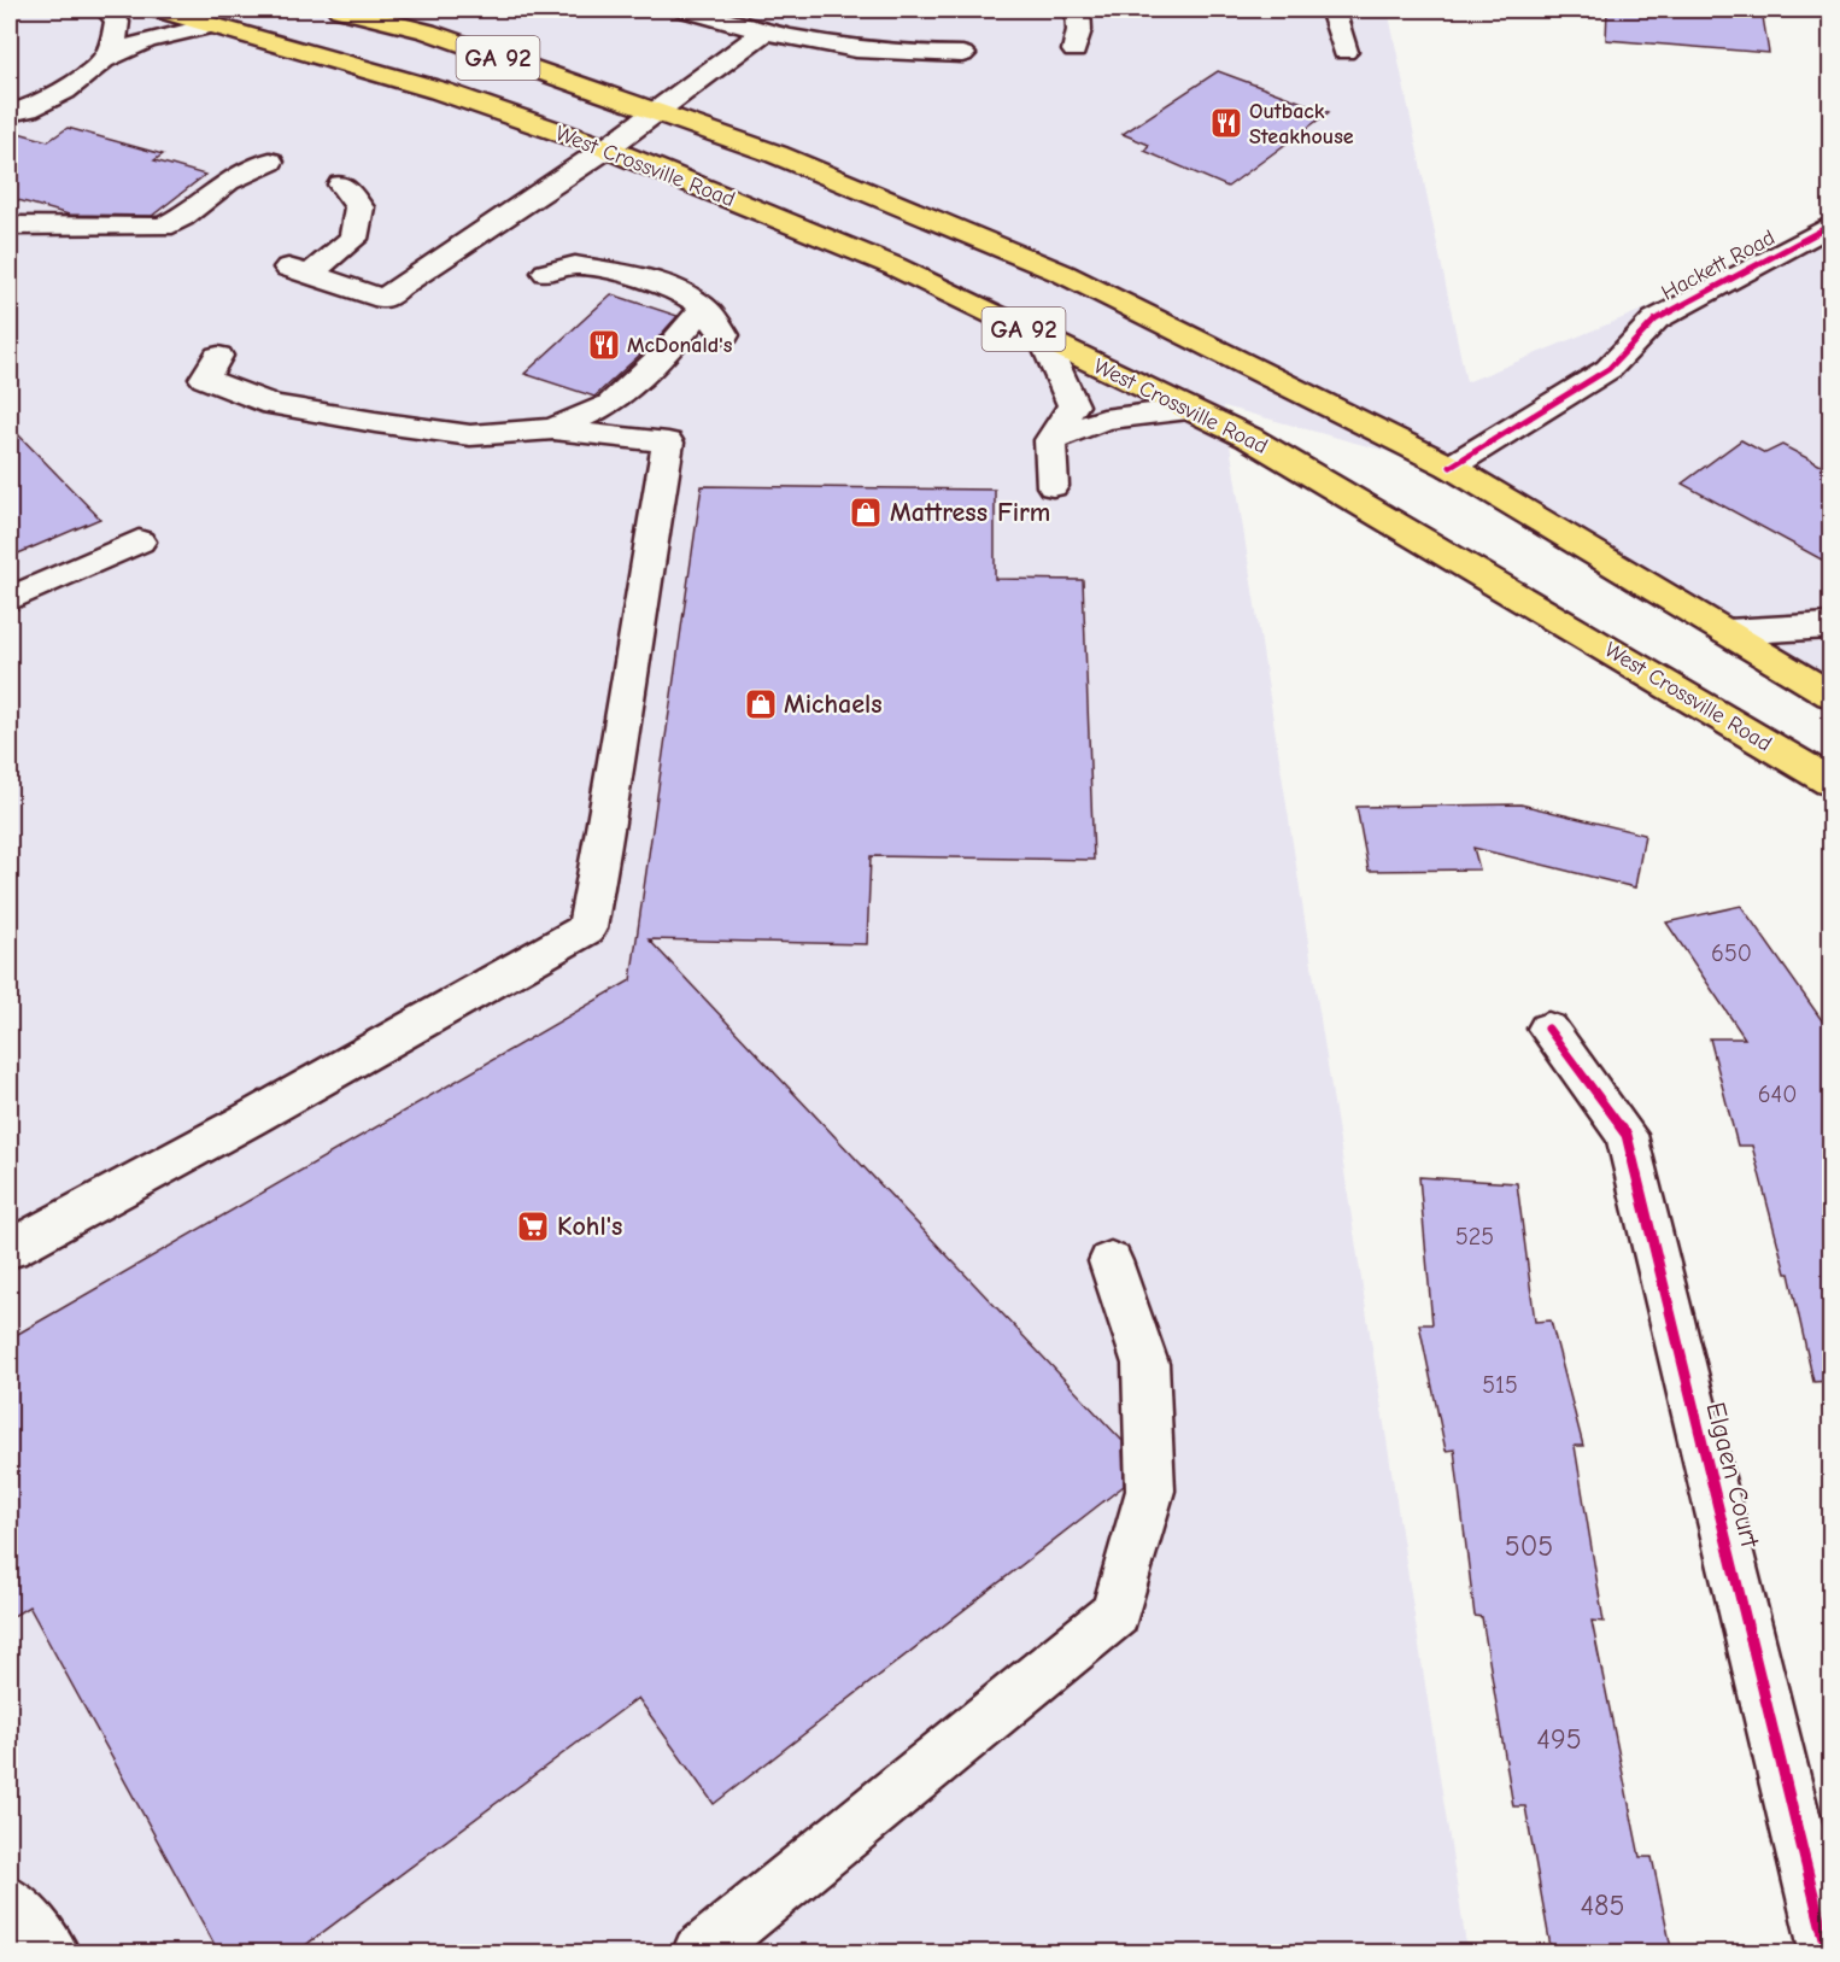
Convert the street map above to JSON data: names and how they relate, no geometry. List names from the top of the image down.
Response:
{
  "streets": {
    "main road": ["GA 92", "West Crossville Road"],
    "street": ["Hackett Road", "Elgaen Court"]
  },
  "crossings": [
    ["West Crossville Road", "Hackett Road"]
  ],
  "places": {
    "restaurant": ["Outback Steakhouse", "McDonald's"],
    "shop": ["Mattress Firm", "Michaels"],
    "supermarket": ["Kohl's"]
  },
  "house_numbers": [
    "650",
    "640",
    "525",
    "515",
    "505",
    "495",
    "485"
  ]
}
